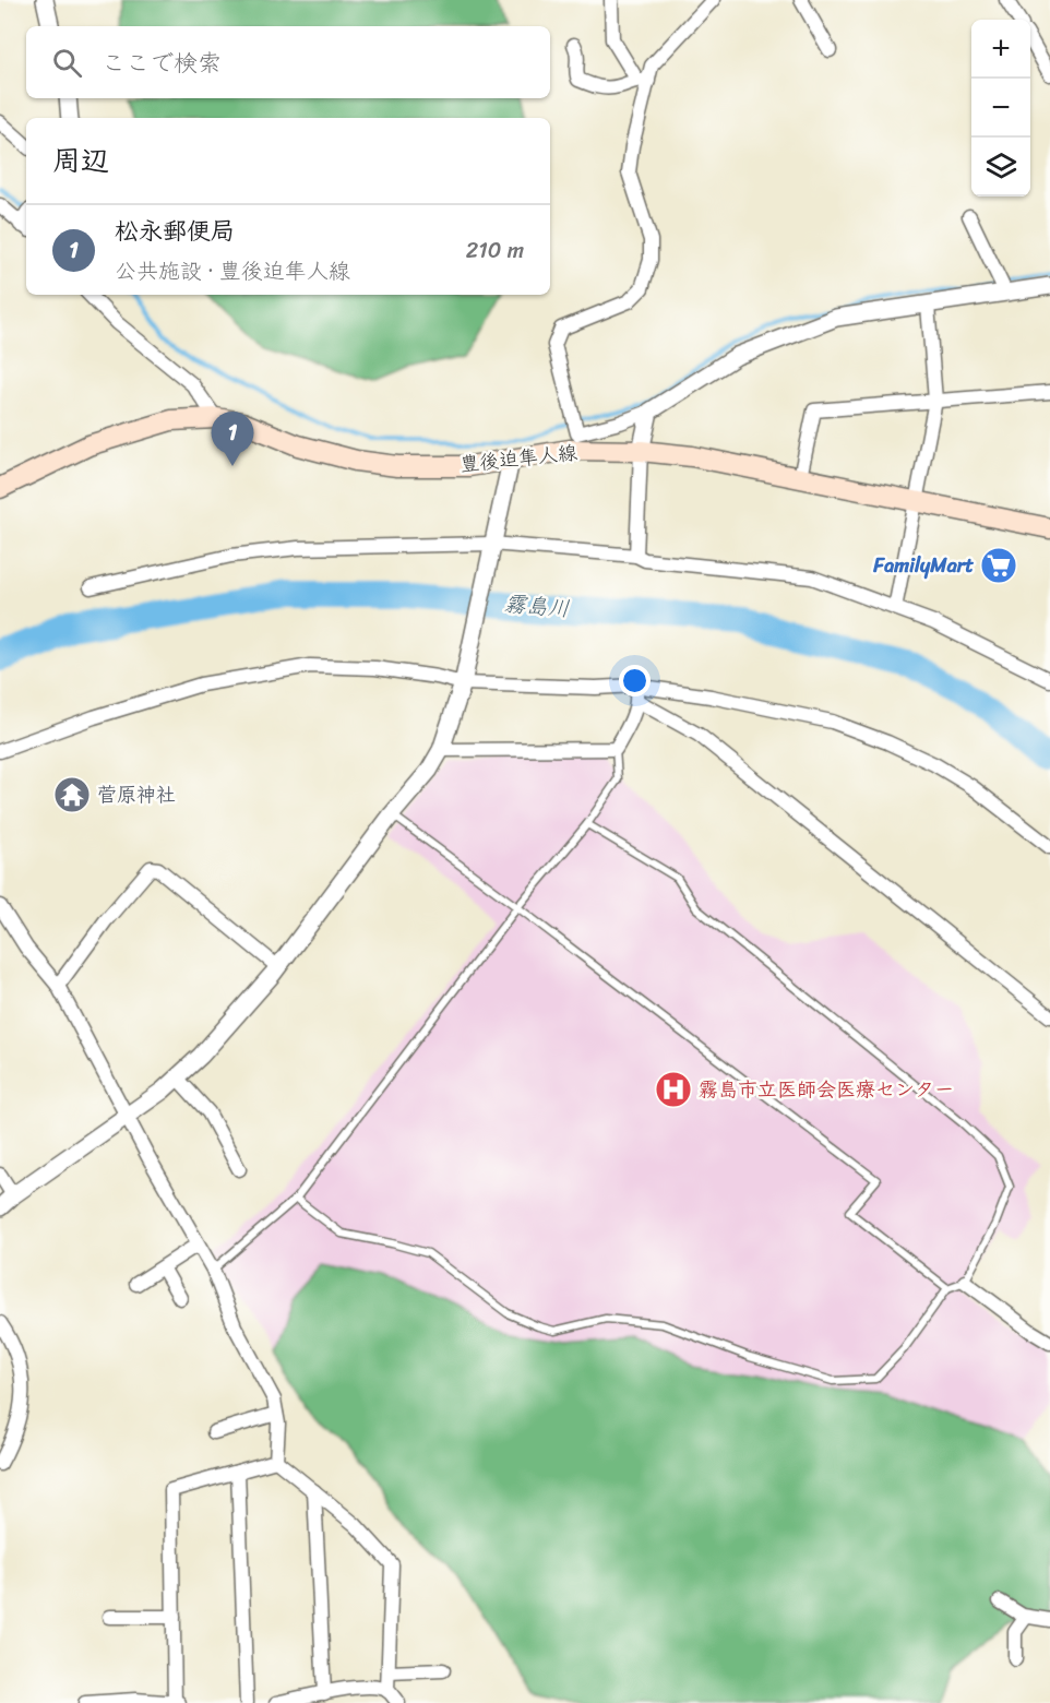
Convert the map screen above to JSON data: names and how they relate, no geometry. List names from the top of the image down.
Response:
{
  "streets": {
    "main road": ["豊後迫隼人線"]
  },
  "water": ["霧島川"],
  "places": {
    "supermarket": ["FamilyMart"],
    "temple": ["菅原神社"],
    "hospital": ["霧島市立医師会医療センター"]
  },
  "page": {
    "map_buttons": ["+", "−"],
    "search": "ここで検索",
    "heading": "周辺",
    "list": [
      {
        "mark": "1",
        "name": "松永郵便局",
        "note": "公共施設 · 豊後迫隼人線",
        "value": "210 m"
      }
    ],
    "pins": "1"
  }
}
